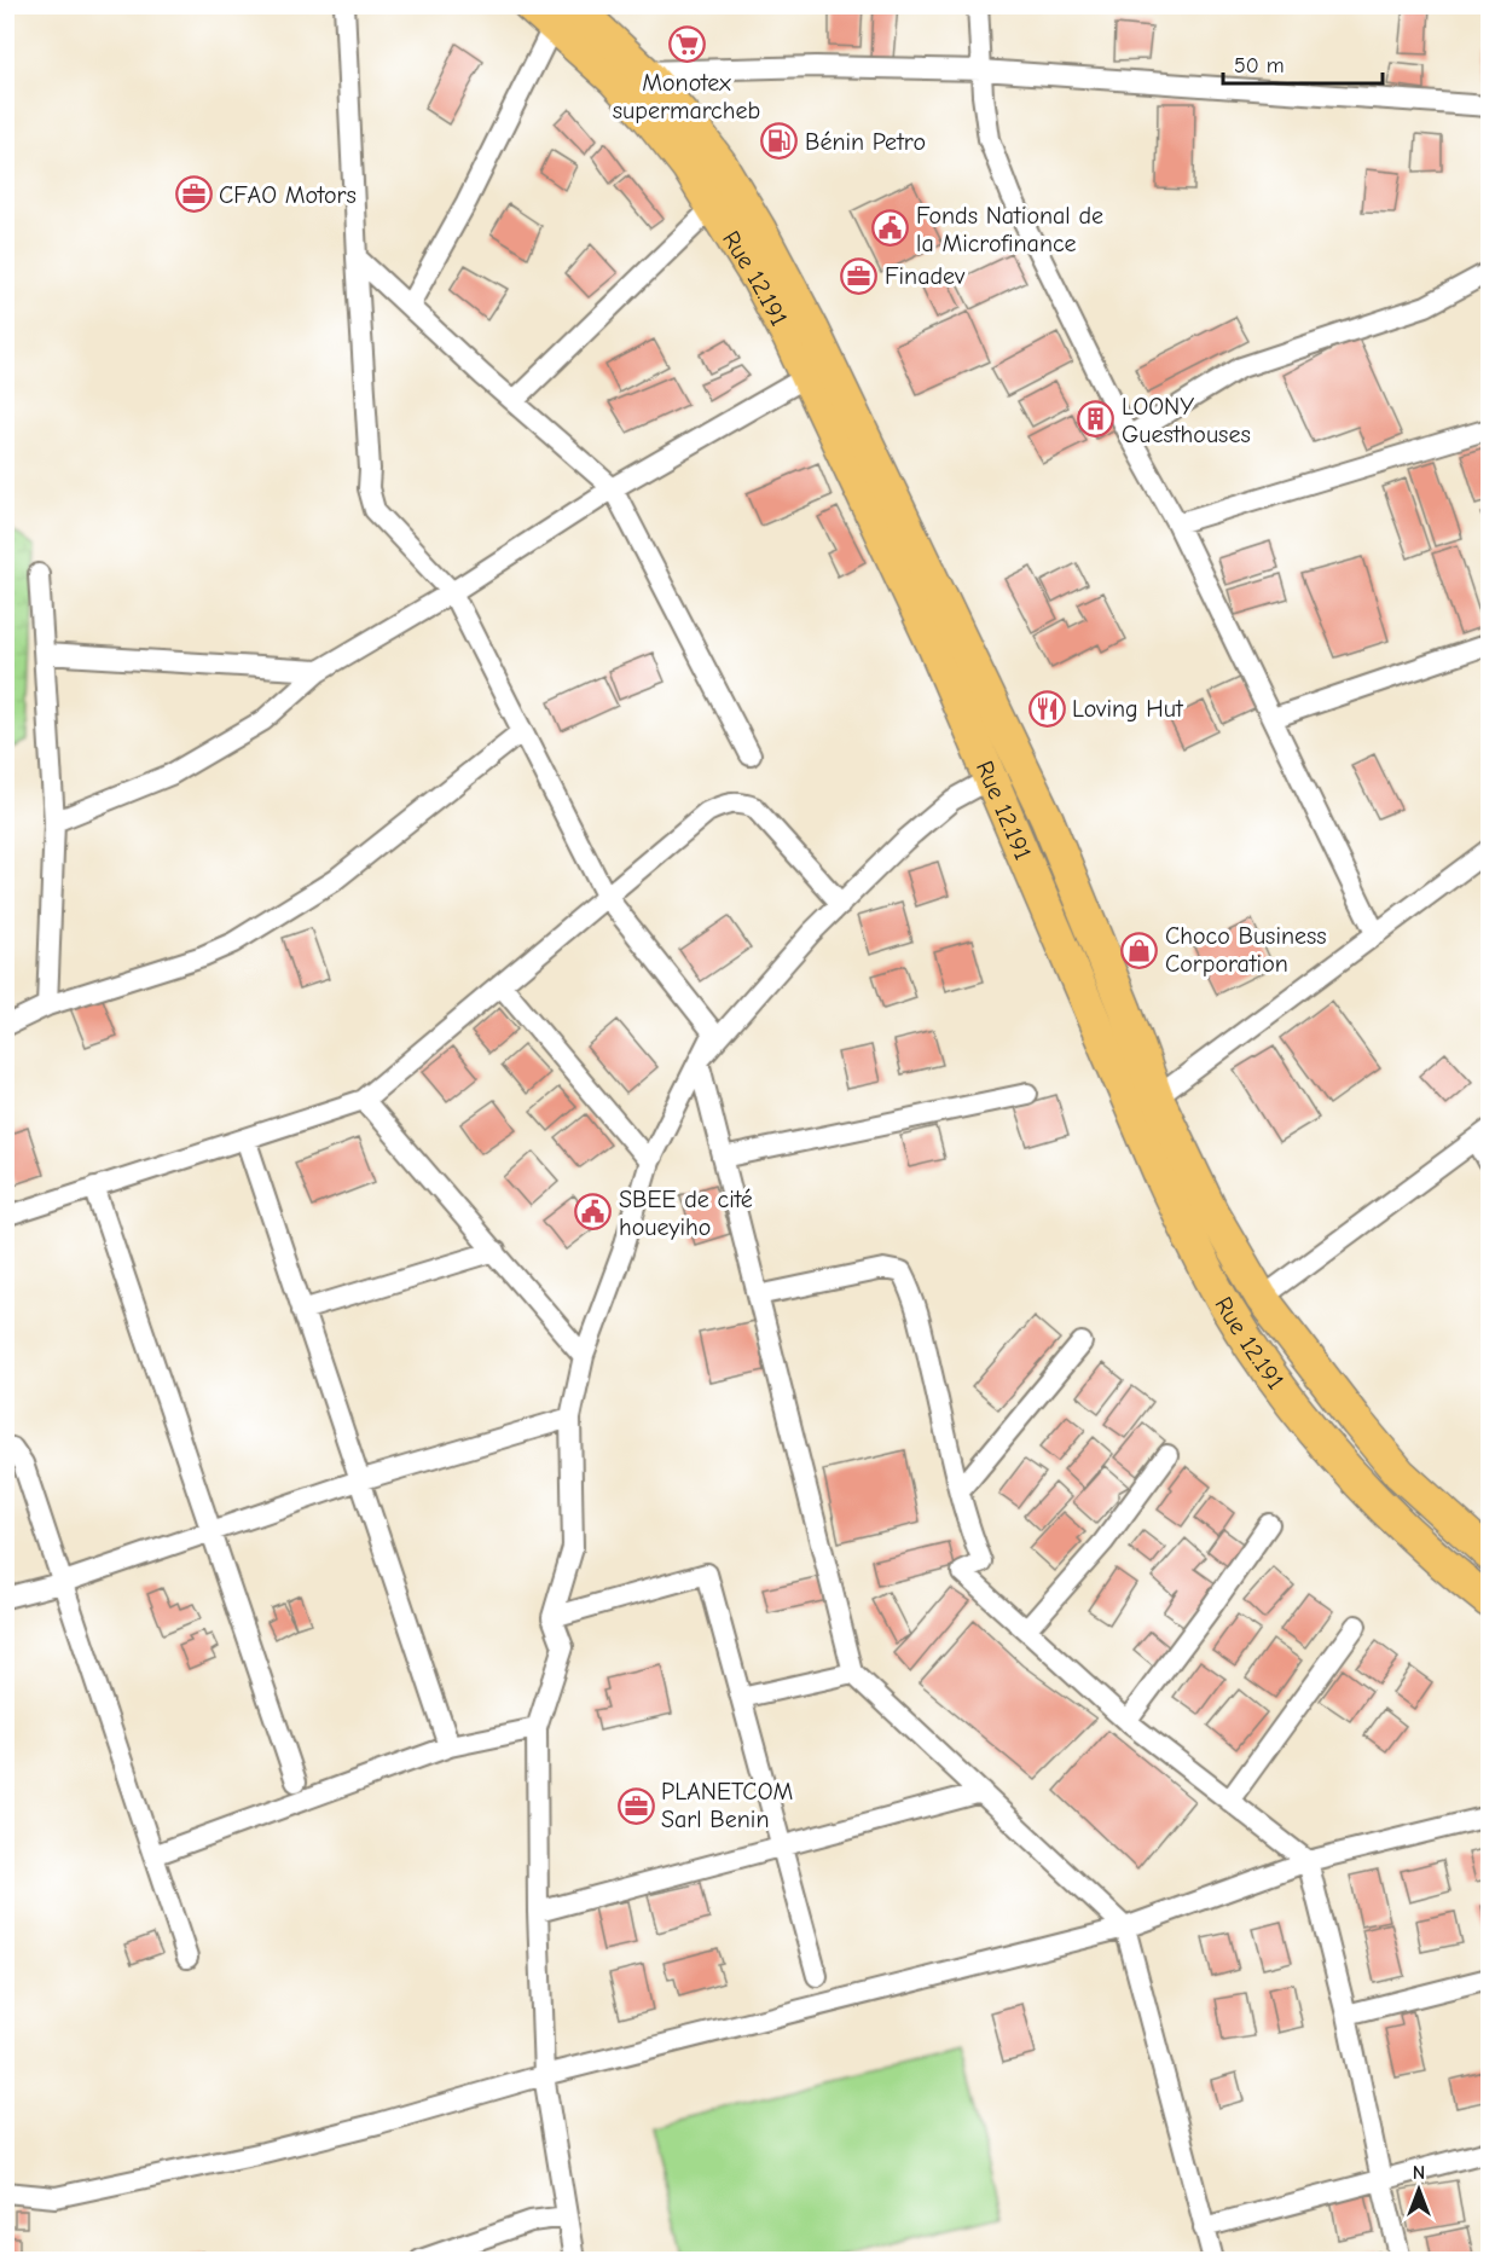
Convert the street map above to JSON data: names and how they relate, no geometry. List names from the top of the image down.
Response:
{
  "streets": {
    "main road": ["Rue 12.191"]
  },
  "places": {
    "supermarket": ["Monotex supermarcheb"],
    "fuel station": ["Bénin Petro"],
    "office": ["CFAO Motors", "Finadev", "PLANETCOM Sarl Benin"],
    "public building": ["Fonds National de la Microfinance", "SBEE de cité houeyiho"],
    "building": ["LOONY Guesthouses"],
    "restaurant": ["Loving Hut"],
    "shop": ["Choco Business Corporation"]
  },
  "scale_bar": "50 m",
  "north": "top"
}
